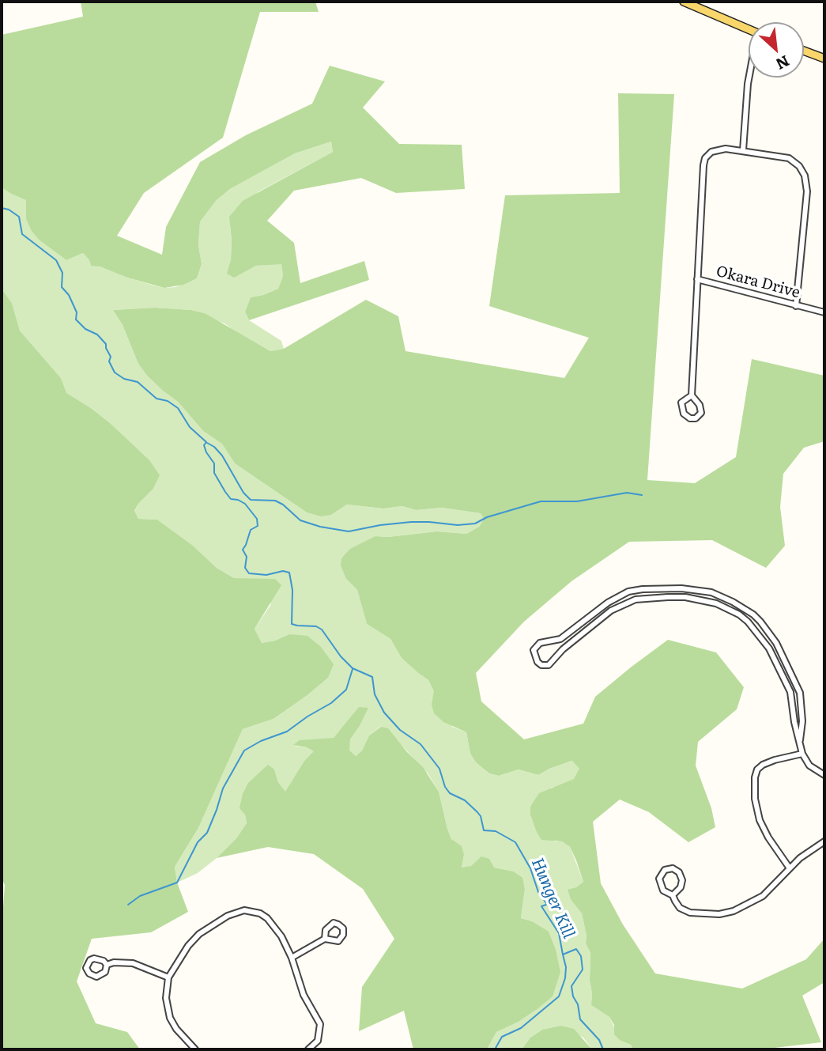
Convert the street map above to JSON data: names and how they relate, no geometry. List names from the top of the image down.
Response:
{
  "streets": {
    "street": ["Okara Drive"]
  },
  "water": ["Hunger Kill"],
  "north": "bottom right"
}
